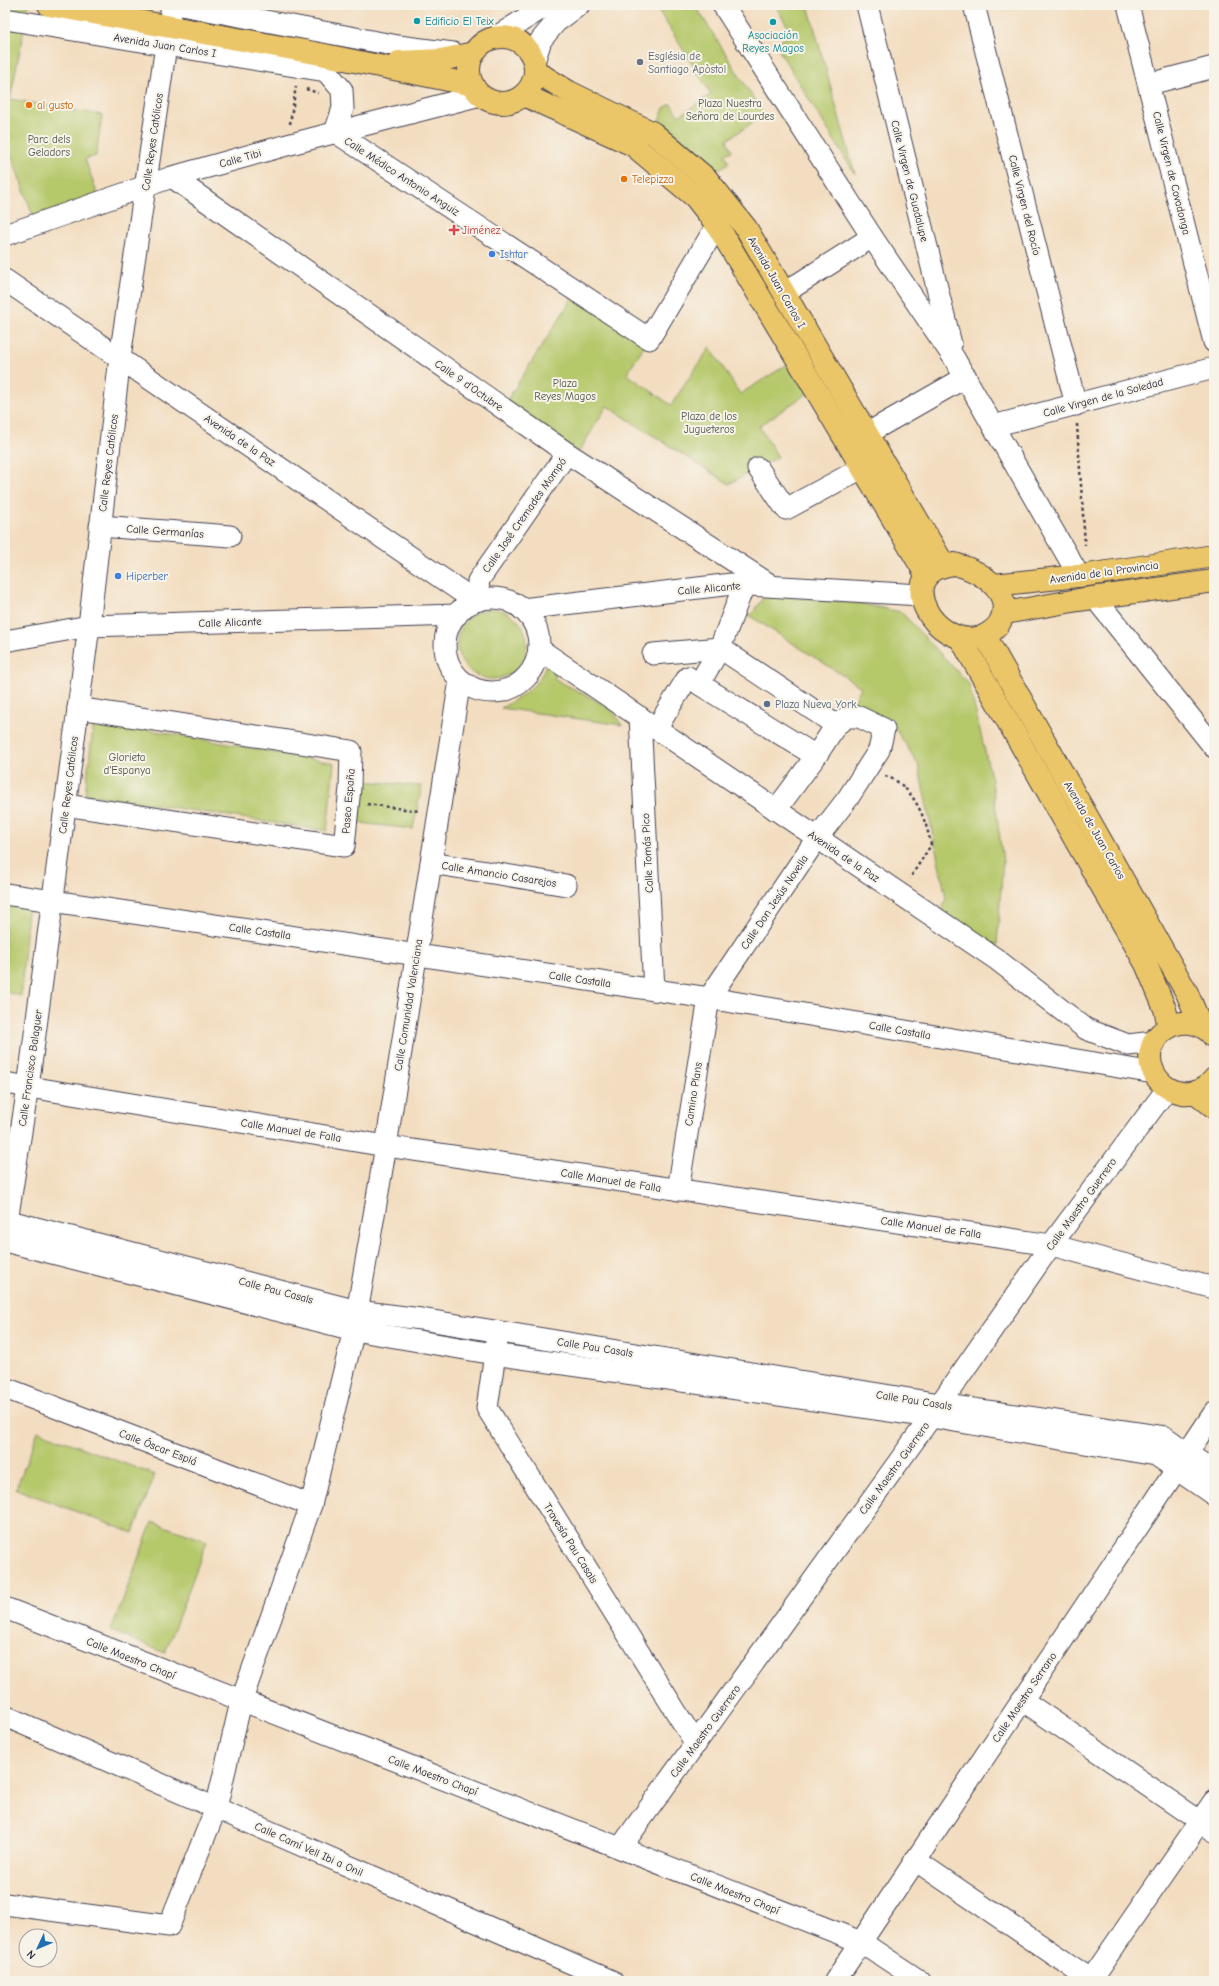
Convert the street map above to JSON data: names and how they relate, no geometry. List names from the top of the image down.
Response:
{
  "streets": {
    "main road": ["Avenida Juan Carlos I", "Avenida de la Provincia", "Avenida de Juan Carlos"],
    "street": [
      "Calle Reyes Católicos",
      "Calle Tibi",
      "Calle Virgen de Covadonga",
      "Calle Médico Antonio Anguiz",
      "Calle Virgen de Guadalupe",
      "Calle Virgen del Rocío",
      "Calle 9 d'Octubre",
      "Calle Virgen de la Soledad",
      "Avenida de la Paz",
      "Calle José Cremades Mompó",
      "Calle Germanías",
      "Calle Alicante",
      "Paseo España",
      "Calle Tomás Pico",
      "Calle Amancio Casarejos",
      "Calle Don Jesús Novella",
      "Calle Castalla",
      "Calle Comunidad Valenciana",
      "Calle Francisco Balaguer",
      "Camino Plans",
      "Calle Manuel de Falla",
      "Calle Maestro Guerrero",
      "Calle Pau Casals",
      "Calle Óscar Esplá",
      "Travesía Pau Casals",
      "Calle Maestro Chapí",
      "Calle Maestro Serrano",
      "Calle Camí Vell Ibi a Onil"
    ]
  },
  "crossings": [
    ["Avenida Juan Carlos I", "Calle Reyes Católicos"],
    ["Avenida Juan Carlos I", "Calle Tibi"],
    ["Avenida Juan Carlos I", "Calle Médico Antonio Anguiz"],
    ["Avenida Juan Carlos I", "Avenida de la Provincia"],
    ["Avenida Juan Carlos I", "Calle Alicante"],
    ["Avenida Juan Carlos I", "Avenida de Juan Carlos"],
    ["Calle Reyes Católicos", "Calle Tibi"],
    ["Calle Reyes Católicos", "Avenida de la Paz"],
    ["Calle Reyes Católicos", "Calle Germanías"],
    ["Calle Reyes Católicos", "Calle Alicante"],
    ["Calle Reyes Católicos", "Paseo España"],
    ["Calle Reyes Católicos", "Calle Castalla"],
    ["Calle Reyes Católicos", "Calle Francisco Balaguer"],
    ["Calle Tibi", "Calle Médico Antonio Anguiz"],
    ["Calle Tibi", "Calle 9 d'Octubre"],
    ["Calle Virgen del Rocío", "Calle Virgen de la Soledad"],
    ["Calle 9 d'Octubre", "Calle José Cremades Mompó"],
    ["Calle 9 d'Octubre", "Calle Alicante"],
    ["Avenida de la Paz", "Calle José Cremades Mompó"],
    ["Avenida de la Paz", "Calle Alicante"],
    ["Avenida de la Paz", "Calle Tomás Pico"],
    ["Avenida de la Paz", "Calle Don Jesús Novella"],
    ["Avenida de la Paz", "Calle Comunidad Valenciana"],
    ["Calle José Cremades Mompó", "Calle Alicante"],
    ["Calle José Cremades Mompó", "Calle Comunidad Valenciana"],
    ["Avenida de la Provincia", "Calle Alicante"],
    ["Avenida de la Provincia", "Avenida de Juan Carlos"],
    ["Calle Alicante", "Avenida de Juan Carlos"],
    ["Calle Alicante", "Calle Comunidad Valenciana"],
    ["Calle Tomás Pico", "Calle Castalla"],
    ["Calle Amancio Casarejos", "Calle Comunidad Valenciana"],
    ["Calle Don Jesús Novella", "Calle Castalla"],
    ["Calle Don Jesús Novella", "Camino Plans"],
    ["Calle Castalla", "Calle Comunidad Valenciana"],
    ["Calle Castalla", "Calle Francisco Balaguer"],
    ["Calle Castalla", "Camino Plans"],
    ["Calle Castalla", "Calle Maestro Guerrero"],
    ["Calle Comunidad Valenciana", "Calle Manuel de Falla"],
    ["Calle Comunidad Valenciana", "Calle Pau Casals"],
    ["Calle Comunidad Valenciana", "Calle Óscar Esplá"],
    ["Calle Comunidad Valenciana", "Calle Maestro Chapí"],
    ["Calle Comunidad Valenciana", "Calle Camí Vell Ibi a Onil"],
    ["Calle Francisco Balaguer", "Calle Manuel de Falla"],
    ["Calle Francisco Balaguer", "Calle Pau Casals"],
    ["Camino Plans", "Calle Manuel de Falla"],
    ["Calle Manuel de Falla", "Calle Maestro Guerrero"],
    ["Calle Maestro Guerrero", "Calle Pau Casals"],
    ["Calle Maestro Guerrero", "Travesía Pau Casals"],
    ["Calle Maestro Guerrero", "Calle Maestro Chapí"],
    ["Calle Pau Casals", "Travesía Pau Casals"],
    ["Calle Pau Casals", "Calle Maestro Serrano"],
    ["Calle Maestro Chapí", "Calle Maestro Serrano"]
  ],
  "parks": [
    "Plaza Nuestra Señora de Lourdes",
    "Parc dels Geladors",
    "Plaza Reyes Magos",
    "Plaza de los Jugueteros",
    "Glorieta d'Espanya"
  ],
  "places": {
    "other": [
      "Edificio El Teix",
      "Asociación Reyes Magos",
      "Església de Santiago Apòstol",
      "al gusto",
      "Telepizza",
      "Ishtar",
      "Hiperber",
      "Plaza Nueva York"
    ],
    "health": ["Jiménez"]
  },
  "north": "bottom left"
}
